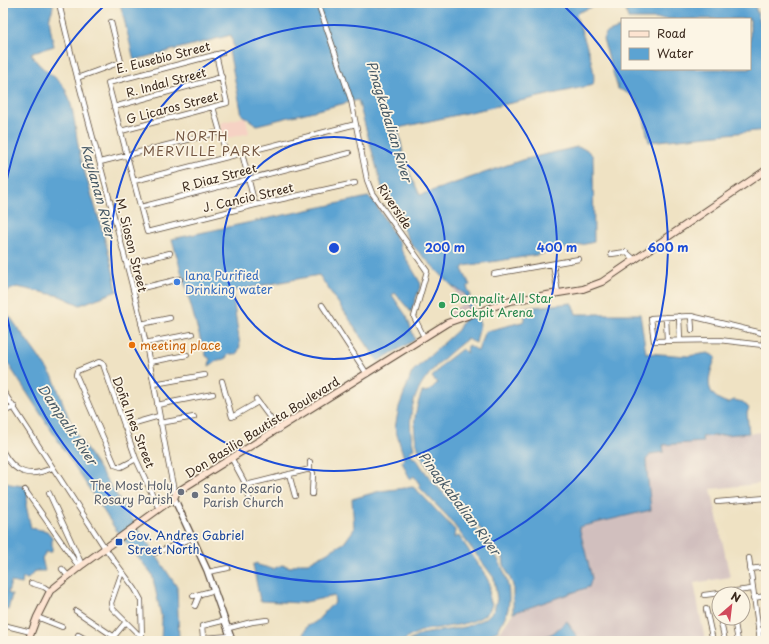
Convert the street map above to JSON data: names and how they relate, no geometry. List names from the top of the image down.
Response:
{
  "streets": {
    "main road": ["Don Basilio Bautista Boulevard"],
    "street": [
      "E. Eusebio Street",
      "R. Indal Street",
      "G Licaros Street",
      "R Diaz Street",
      "J. Cancio Street",
      "Riverside",
      "M. Sioson Street",
      "Doña Ines Street"
    ]
  },
  "crossings": [
    ["E. Eusebio Street", "R. Indal Street"],
    ["E. Eusebio Street", "G Licaros Street"],
    ["R. Indal Street", "G Licaros Street"],
    ["R Diaz Street", "J. Cancio Street"],
    ["Riverside", "Don Basilio Bautista Boulevard"],
    ["M. Sioson Street", "Don Basilio Bautista Boulevard"],
    ["Doña Ines Street", "Don Basilio Bautista Boulevard"]
  ],
  "districts": ["NORTH MERVILLE PARK"],
  "water": ["Pinagkabalian River", "Kaylanan River", "Dampalit River"],
  "places": {
    "other": [
      "Iana Purified Drinking water",
      "Dampalit All Star Cockpit Arena",
      "meeting place",
      "The Most Holy Rosary Parish",
      "Santo Rosario Parish Church"
    ],
    "transit": ["Gov. Andres Gabriel Street North"]
  },
  "legend": ["Road", "Water"],
  "north": "top right",
  "rings": ["200 m", "400 m", "600 m"]
}
